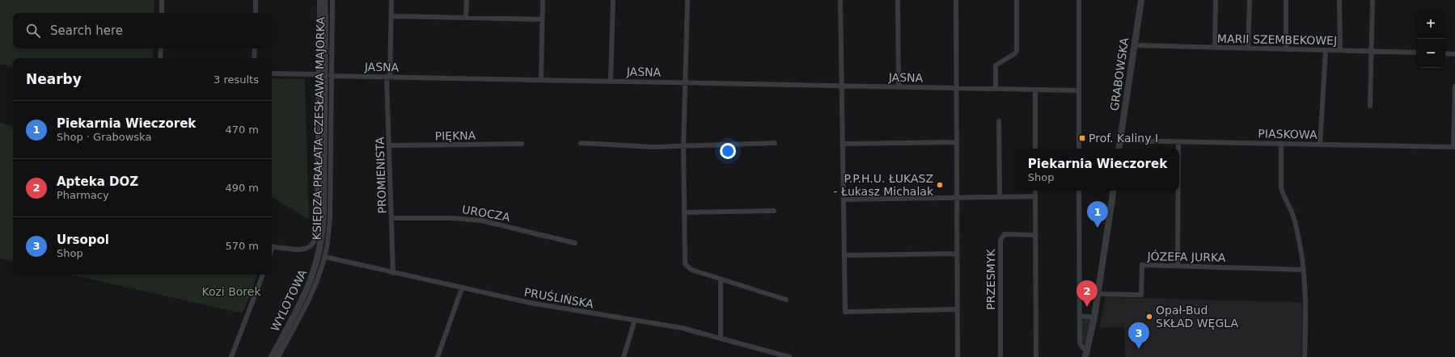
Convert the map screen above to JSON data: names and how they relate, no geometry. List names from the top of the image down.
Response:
{
  "streets": {
    "street": [
      "MARII SZEMBEKOWEJ",
      "JASNA",
      "GRABOWSKA",
      "KSIĘDZA PRAŁATA CZESŁAWA MAJORKA",
      "PIASKOWA",
      "PIĘKNA",
      "PROMIENISTA",
      "UROCZA",
      "JÓZEFA JURKA",
      "PRZESMYK",
      "PRUŚLIŃSKA",
      "WYLOTOWA"
    ]
  },
  "crossings": [
    ["MARII SZEMBEKOWEJ", "GRABOWSKA"],
    ["JASNA", "KSIĘDZA PRAŁATA CZESŁAWA MAJORKA"],
    ["JASNA", "PROMIENISTA"],
    ["GRABOWSKA", "PIASKOWA"],
    ["KSIĘDZA PRAŁATA CZESŁAWA MAJORKA", "PRUŚLIŃSKA"],
    ["KSIĘDZA PRAŁATA CZESŁAWA MAJORKA", "WYLOTOWA"],
    ["PIĘKNA", "PROMIENISTA"],
    ["PROMIENISTA", "UROCZA"],
    ["PROMIENISTA", "PRUŚLIŃSKA"],
    ["PRUŚLIŃSKA", "WYLOTOWA"]
  ],
  "parks": ["Kozi Borek"],
  "places": {
    "transit": ["Prof. Kaliny I"],
    "other": ["P.P.H.U. ŁUKASZ - Łukasz Michalak", "Opał-Bud SKŁAD WĘGLA"]
  },
  "page": {
    "map_buttons": ["+", "−"],
    "search": "Search here",
    "heading": ["Nearby", "3 results"],
    "list": [
      {
        "mark": "1",
        "name": "Piekarnia Wieczorek",
        "note": "Shop · Grabowska",
        "value": "470 m"
      },
      {
        "mark": "2",
        "name": "Apteka DOZ",
        "note": "Pharmacy",
        "value": "490 m"
      },
      {
        "mark": "3",
        "name": "Ursopol",
        "note": "Shop",
        "value": "570 m"
      }
    ],
    "popup": ["Piekarnia Wieczorek", "Shop"],
    "pins": ["1", "2", "3"]
  }
}
